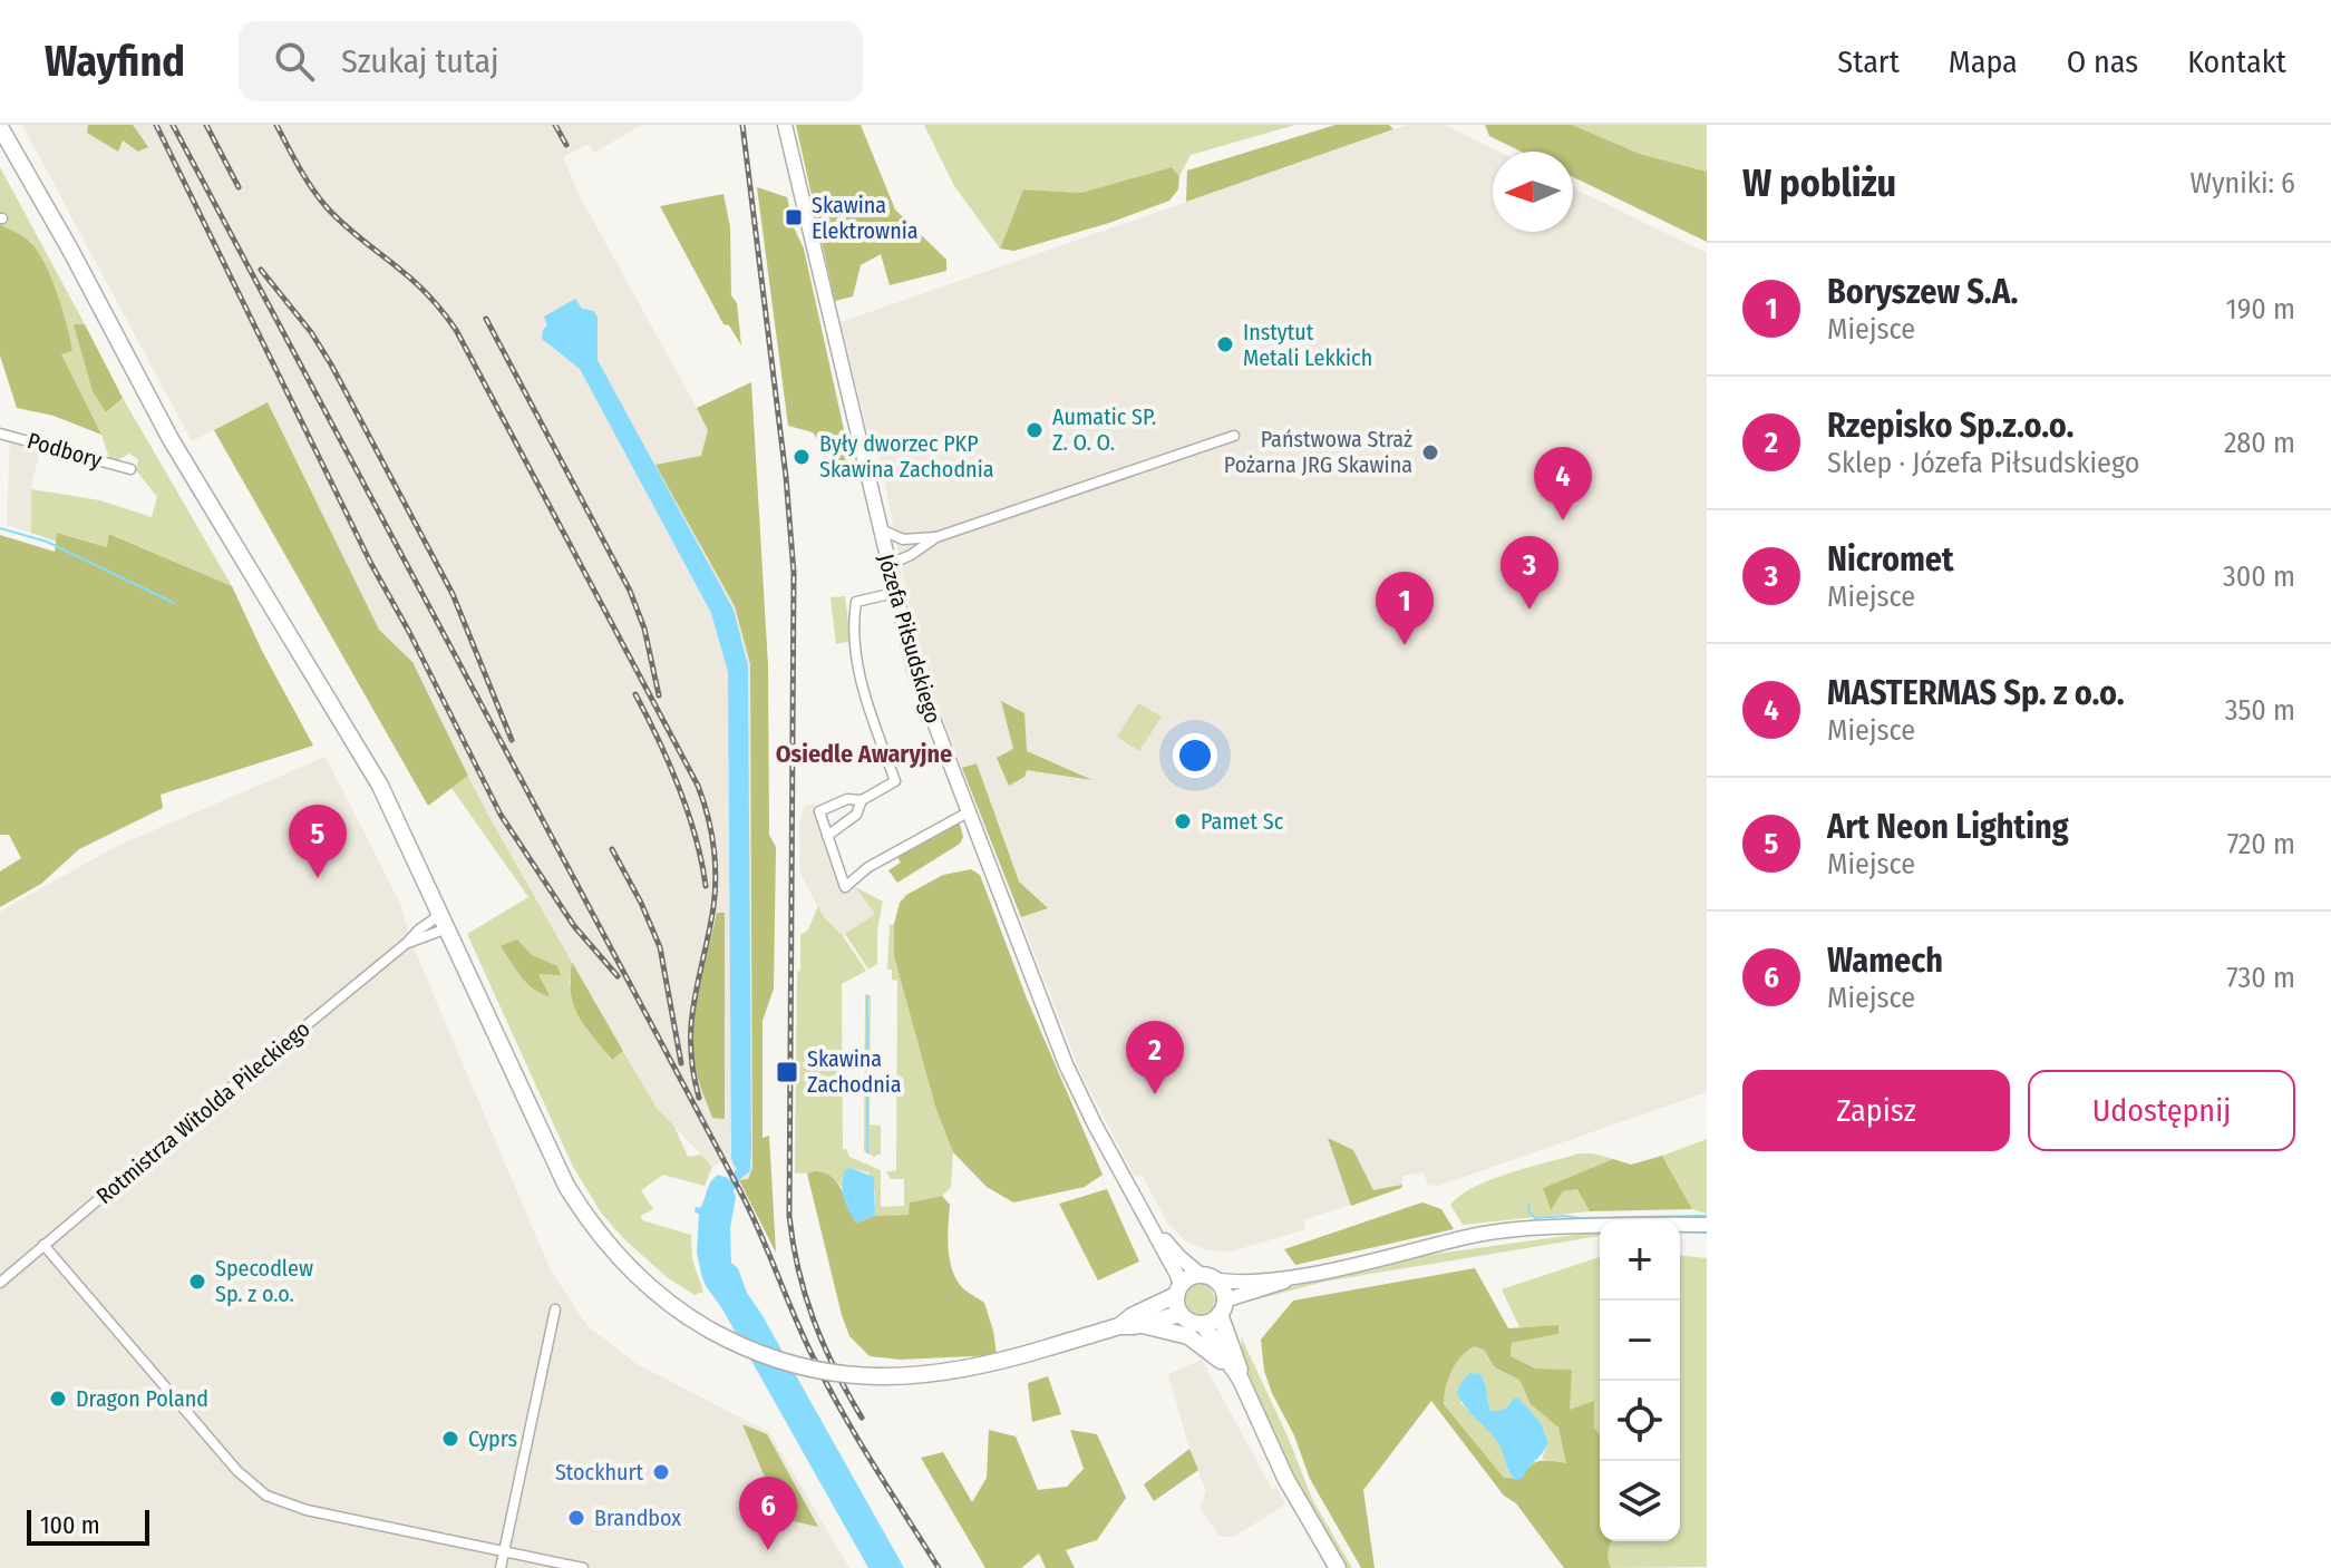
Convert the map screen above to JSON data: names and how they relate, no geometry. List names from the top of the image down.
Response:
{
  "streets": {
    "main road": ["Józefa Piłsudskiego"],
    "street": ["Podbory", "Rotmistrza Witolda Pileckiego"]
  },
  "districts": ["Osiedle Awaryjne"],
  "places": {
    "transit": ["Skawina Elektrownia", "Skawina Zachodnia"],
    "other": [
      "Instytut Metali Lekkich",
      "Aumatic SP. Z. O. O.",
      "Państwowa Straż Pożarna JRG Skawina",
      "Były dworzec PKP Skawina Zachodnia",
      "Pamet Sc",
      "Specodlew Sp. z o.o.",
      "Dragon Poland",
      "Cyprs",
      "Stockhurt",
      "Brandbox"
    ]
  },
  "scale_bar": "100 m",
  "north": "left",
  "page": {
    "header": "Wayfind",
    "search": "Szukaj tutaj",
    "nav": [
      "Start",
      "Mapa",
      "O nas",
      "Kontakt"
    ],
    "heading": ["W pobliżu", "Wyniki: 6"],
    "list": [
      {
        "mark": "1",
        "name": "Boryszew S.A.",
        "note": "Miejsce",
        "value": "190 m"
      },
      {
        "mark": "2",
        "name": "Rzepisko Sp.z.o.o.",
        "note": "Sklep · Józefa Piłsudskiego",
        "value": "280 m"
      },
      {
        "mark": "3",
        "name": "Nicromet",
        "note": "Miejsce",
        "value": "300 m"
      },
      {
        "mark": "4",
        "name": "MASTERMAS Sp. z o.o.",
        "note": "Miejsce",
        "value": "350 m"
      },
      {
        "mark": "5",
        "name": "Art Neon Lighting",
        "note": "Miejsce",
        "value": "720 m"
      },
      {
        "mark": "6",
        "name": "Wamech",
        "note": "Miejsce",
        "value": "730 m"
      }
    ],
    "pins": [
      "4",
      "3",
      "1",
      "5",
      "2",
      "6"
    ],
    "buttons": ["Zapisz", "Udostępnij"],
    "map_buttons": ["+", "−"],
    "scale": "100 m"
  }
}
